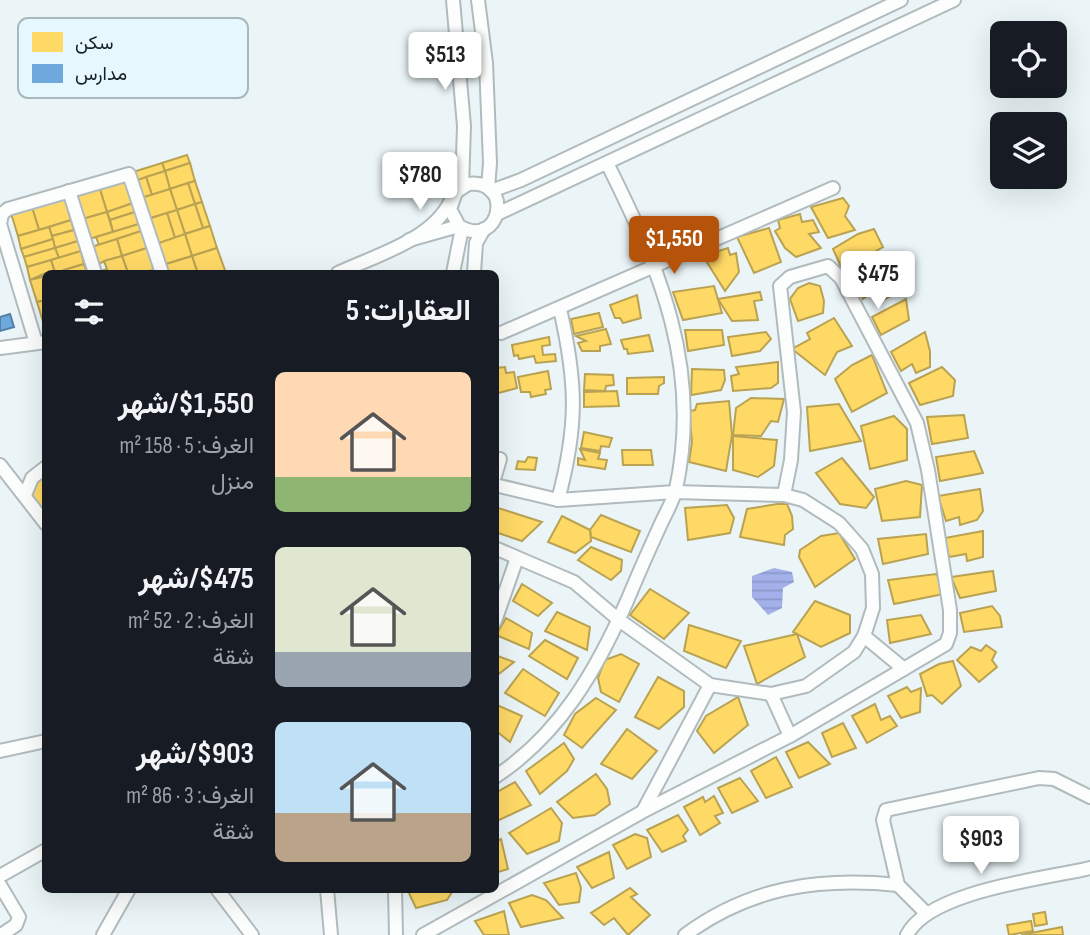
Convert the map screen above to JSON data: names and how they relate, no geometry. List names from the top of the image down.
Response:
{
  "legend": ["سكن", "مدارس"],
  "page": {
    "price": [
      "$513",
      "$780",
      "$1,550",
      "$475",
      "$903"
    ],
    "heading": "العقارات: 5",
    "list": [
      {
        "name": "$1,550/شهر",
        "note": "الغرف: 5 · 158 m² · منزل"
      },
      {
        "name": "$475/شهر",
        "note": "الغرف: 2 · 52 m² · شقة"
      },
      {
        "name": "$903/شهر",
        "note": "الغرف: 3 · 86 m² · شقة"
      }
    ]
  }
}
